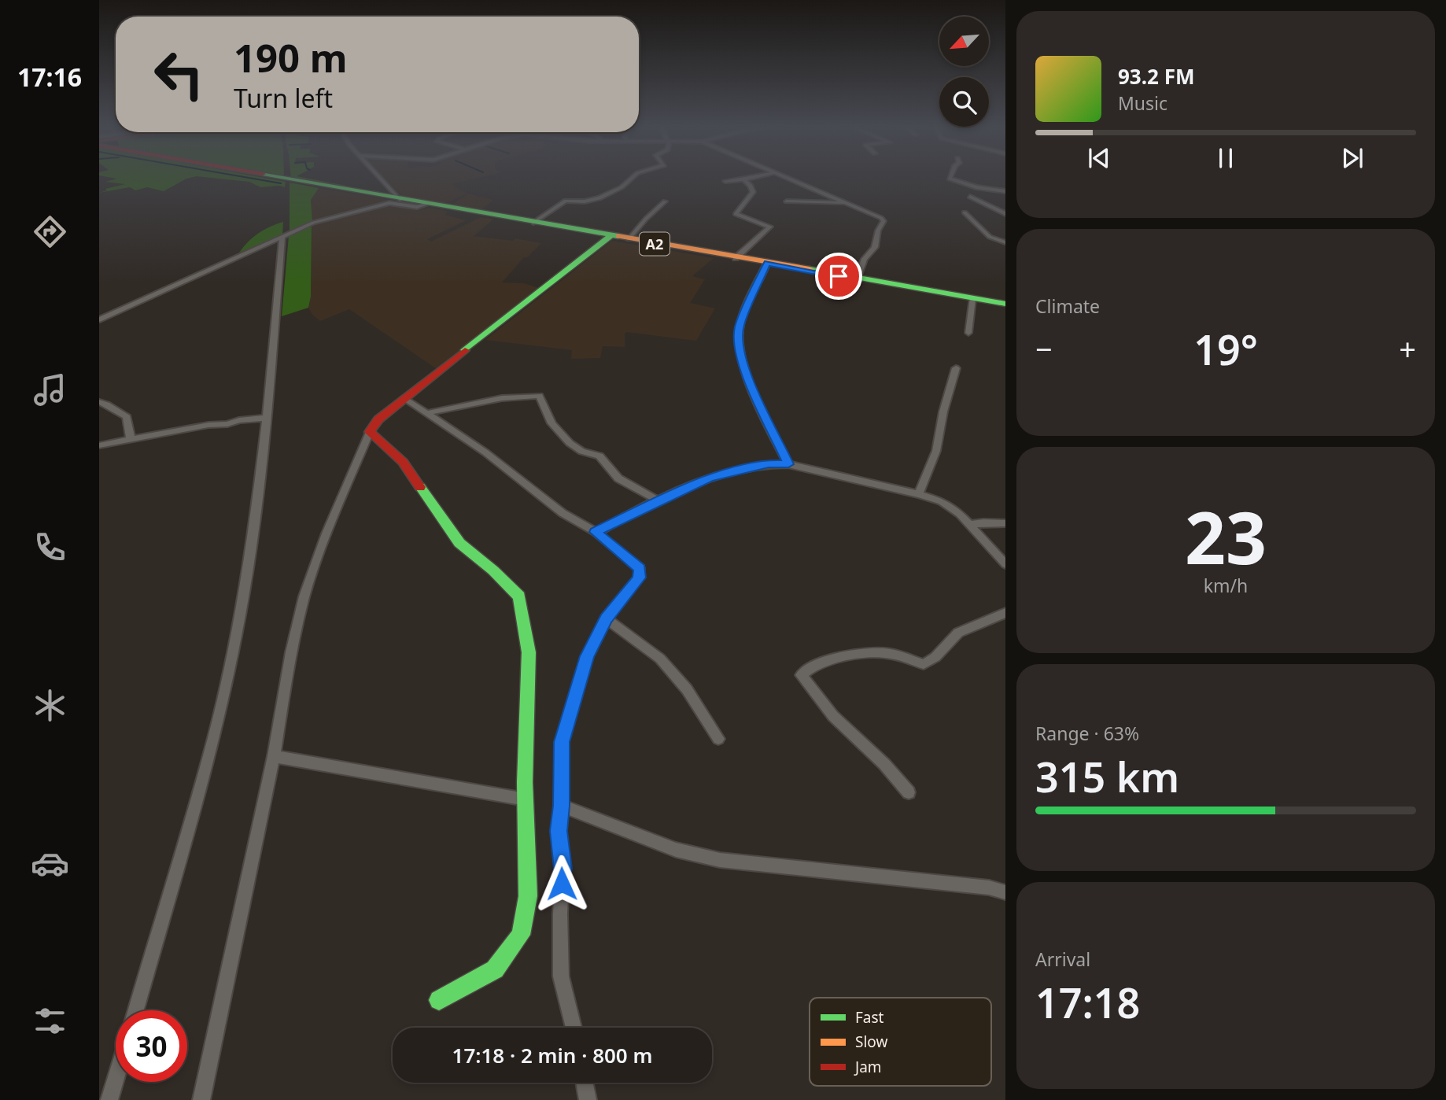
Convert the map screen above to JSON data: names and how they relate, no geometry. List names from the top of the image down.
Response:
{
  "streets": {
    "main road": ["A2"]
  },
  "legend": ["Fast", "Slow", "Jam"],
  "north": "bottom left",
  "page": {
    "tabs": "17:16",
    "turn": ["190 m", "Turn left"],
    "song": ["93.2 FM", "Music"],
    "tile": [
      "Climate",
      ["23", "km/h"],
      ["Range · 63%", "315 km"],
      ["Arrival", "17:18"]
    ],
    "heat": ["−", "19°", "+"],
    "limit": "30",
    "trip": "17:18 · 2 min · 800 m"
  }
}
